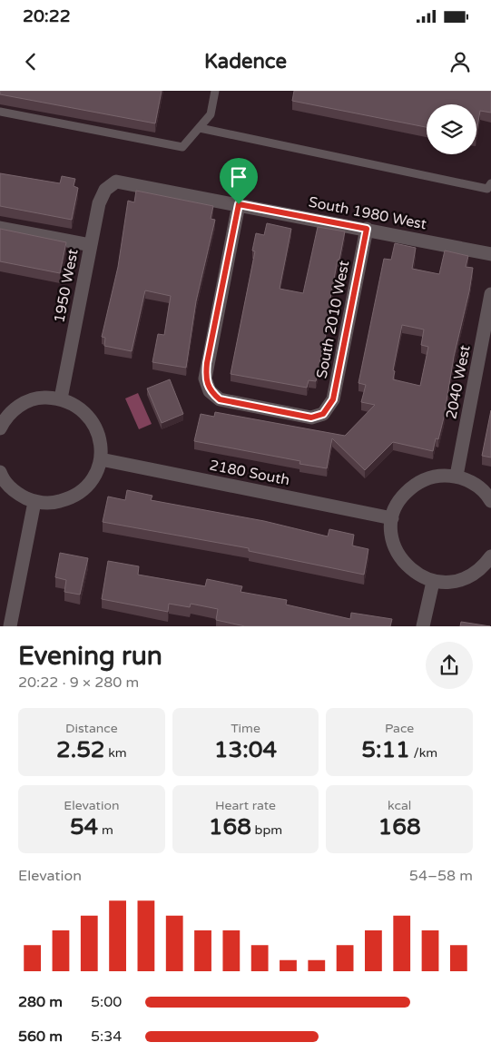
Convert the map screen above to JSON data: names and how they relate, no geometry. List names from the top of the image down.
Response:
{
  "streets": {
    "street": [
      "South 1980 West",
      "1950 West",
      "South 2010 West",
      "2040 West",
      "2180 South"
    ]
  },
  "crossings": [
    ["South 1980 West", "1950 West"],
    ["South 1980 West", "South 2010 West"]
  ],
  "page": {
    "status": "20:22",
    "header": "Kadence",
    "heading": ["Evening run", "20:22 · 9 × 280 m"],
    "stats": [
      ["Distance", "2.52 km"],
      ["Time", "13:04"],
      ["Pace", "5:11 /km"],
      ["Elevation", "54 m"],
      ["Heart rate", "168 bpm"],
      ["kcal", "168"]
    ],
    "chart": ["Elevation", "54–58 m"],
    "list": [
      {
        "name": "280 m",
        "note": "5:00"
      },
      {
        "name": "560 m",
        "note": "5:34"
      }
    ]
  }
}
